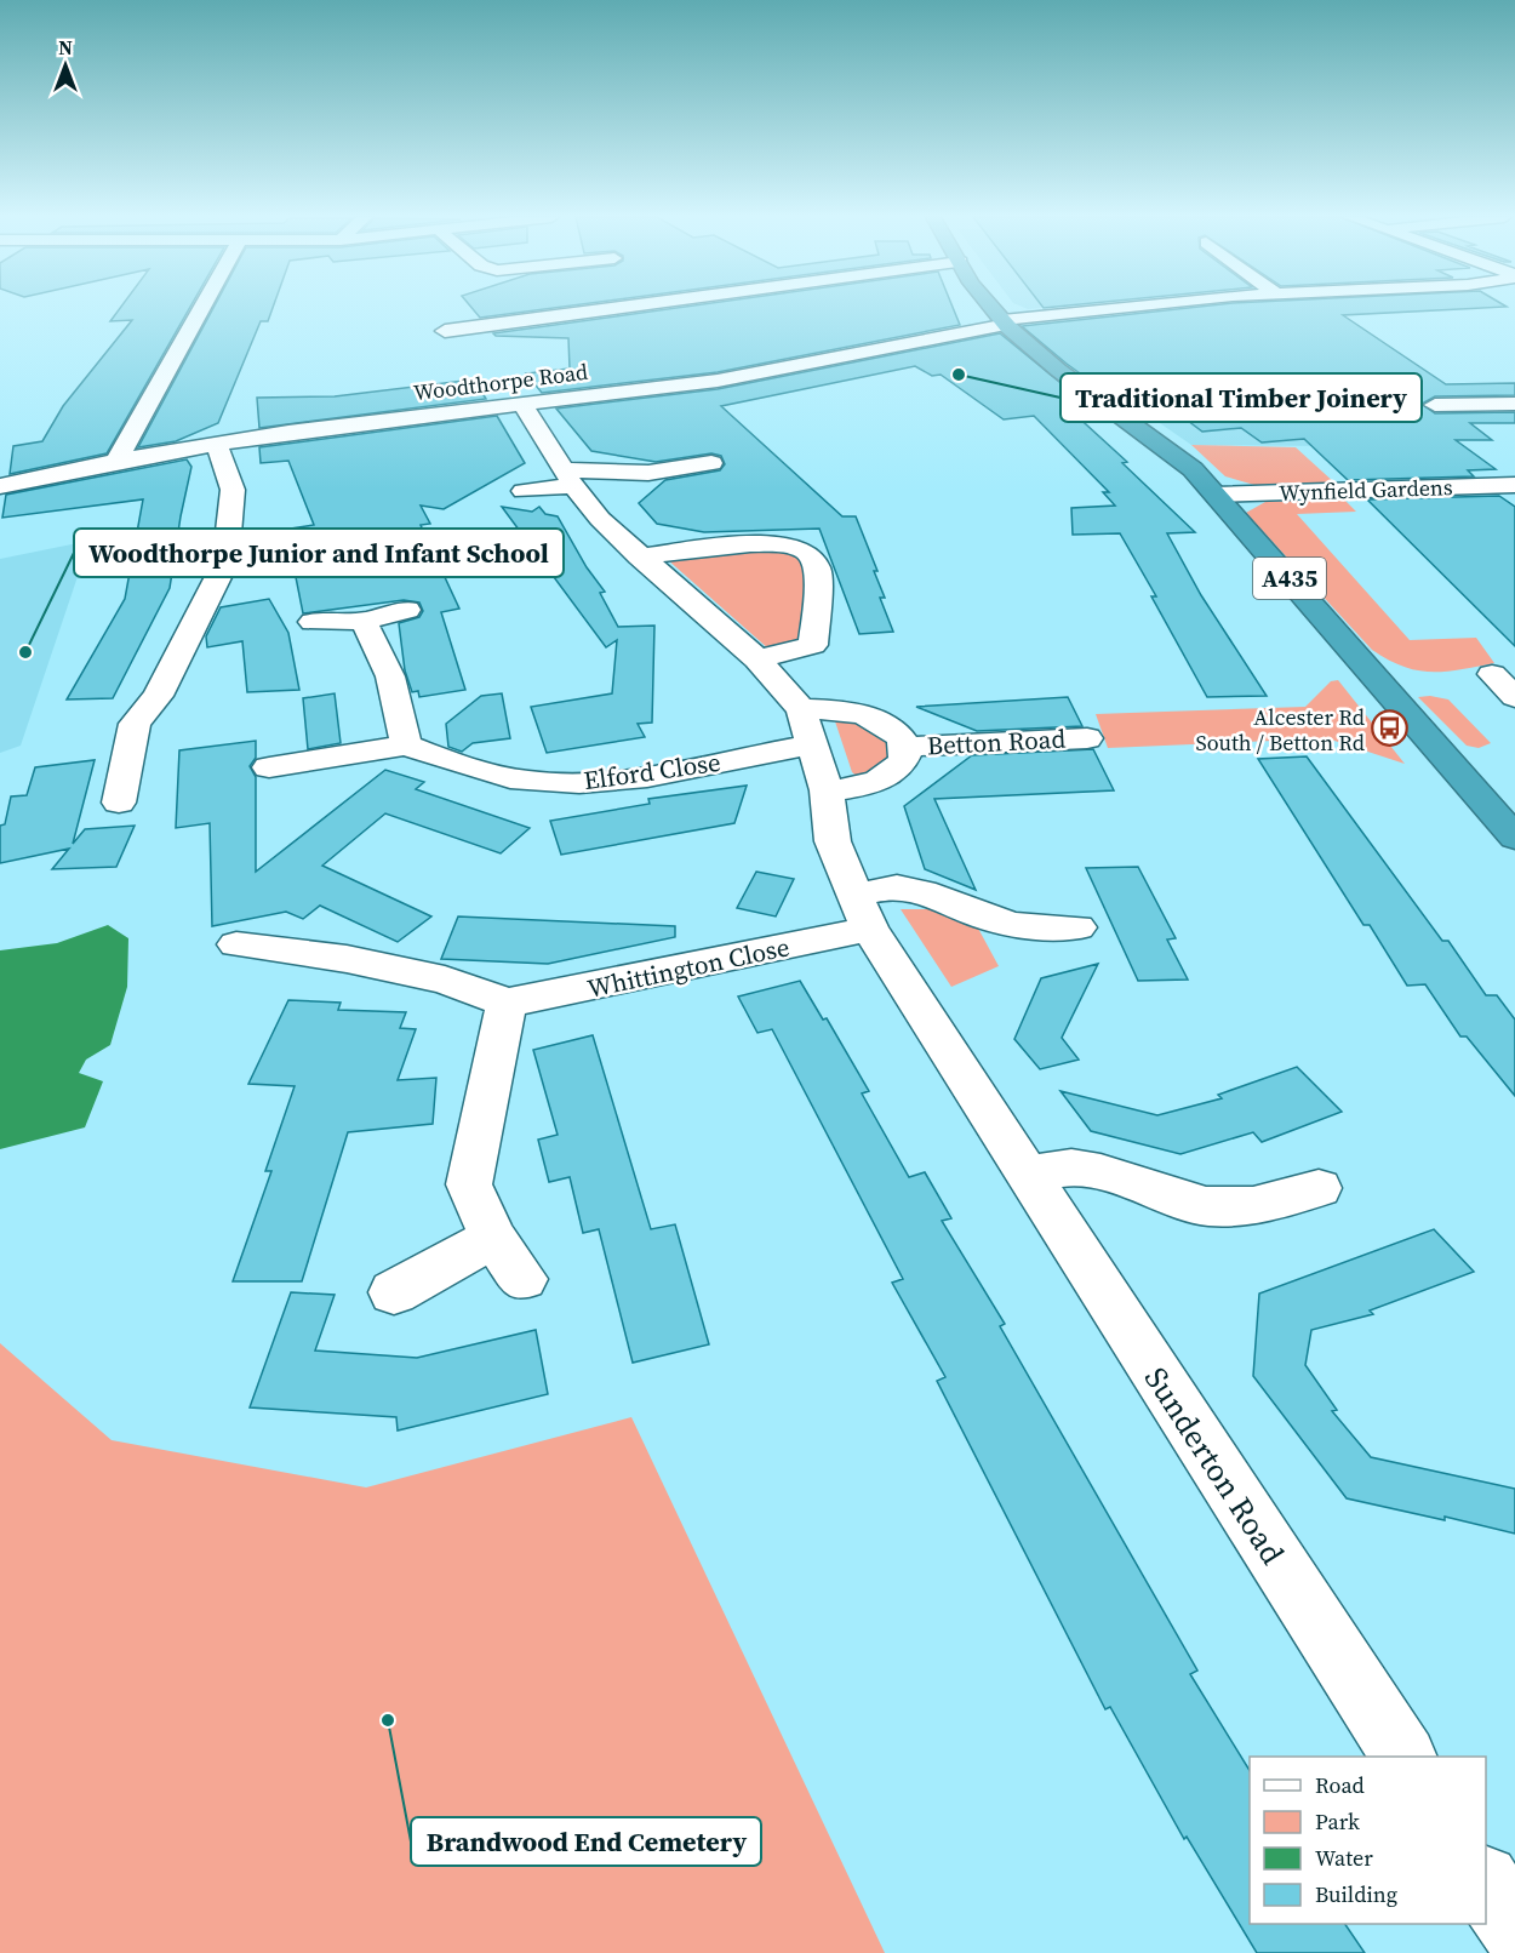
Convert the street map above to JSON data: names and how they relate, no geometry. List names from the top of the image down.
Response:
{
  "streets": {
    "highway": ["A435"],
    "street": [
      "Woodthorpe Road",
      "Wynfield Gardens",
      "Betton Road",
      "Elford Close",
      "Whittington Close",
      "Sunderton Road"
    ]
  },
  "crossings": [
    ["Woodthorpe Road", "A435"],
    ["Woodthorpe Road", "Sunderton Road"],
    ["Wynfield Gardens", "A435"],
    ["Betton Road", "Elford Close"],
    ["Betton Road", "Sunderton Road"],
    ["Elford Close", "Sunderton Road"],
    ["Whittington Close", "Sunderton Road"]
  ],
  "places": {
    "other": ["Traditional Timber Joinery", "Woodthorpe Junior and Infant School", "Brandwood End Cemetery"],
    "bus stop": ["Alcester Rd South / Betton Rd"]
  },
  "legend": [
    "Road",
    "Park",
    "Water",
    "Building"
  ],
  "north": "top"
}
